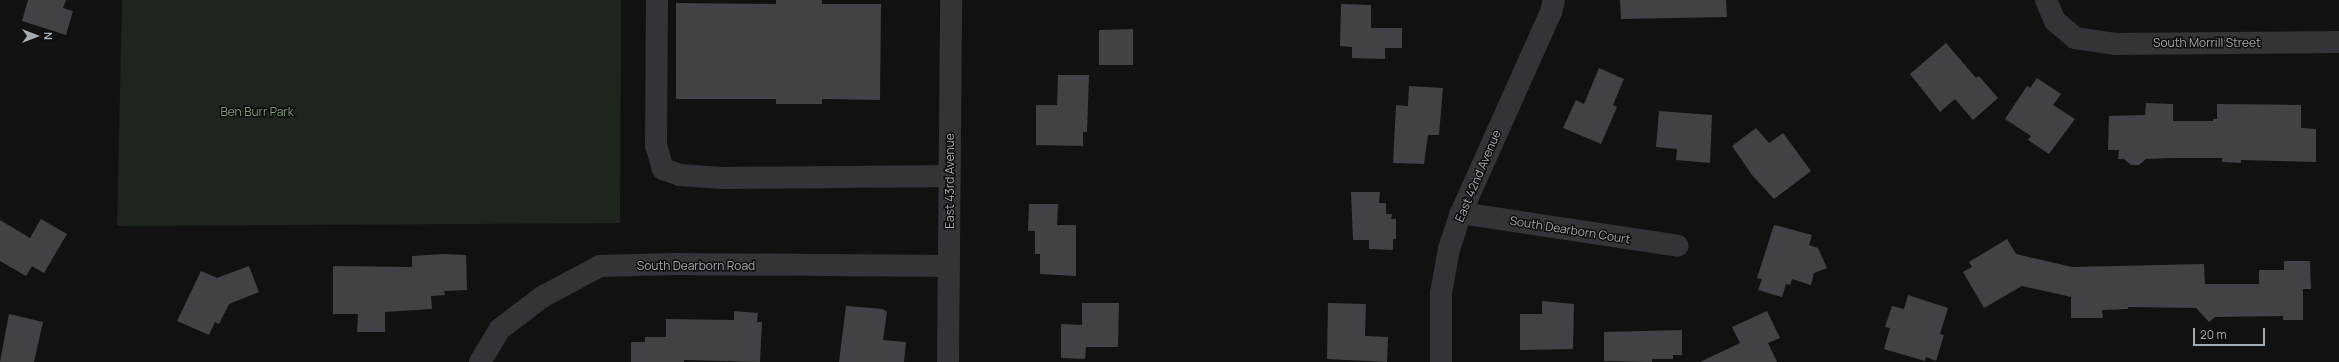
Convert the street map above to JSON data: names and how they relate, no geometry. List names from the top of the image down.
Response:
{
  "streets": {
    "street": [
      "South Morrill Street",
      "East 42nd Avenue",
      "East 43rd Avenue",
      "South Dearborn Court",
      "South Dearborn Road"
    ]
  },
  "crossings": [
    ["East 42nd Avenue", "South Dearborn Court"],
    ["East 43rd Avenue", "South Dearborn Road"]
  ],
  "parks": ["Ben Burr Park"],
  "scale_bar": "20 m",
  "north": "right"
}
